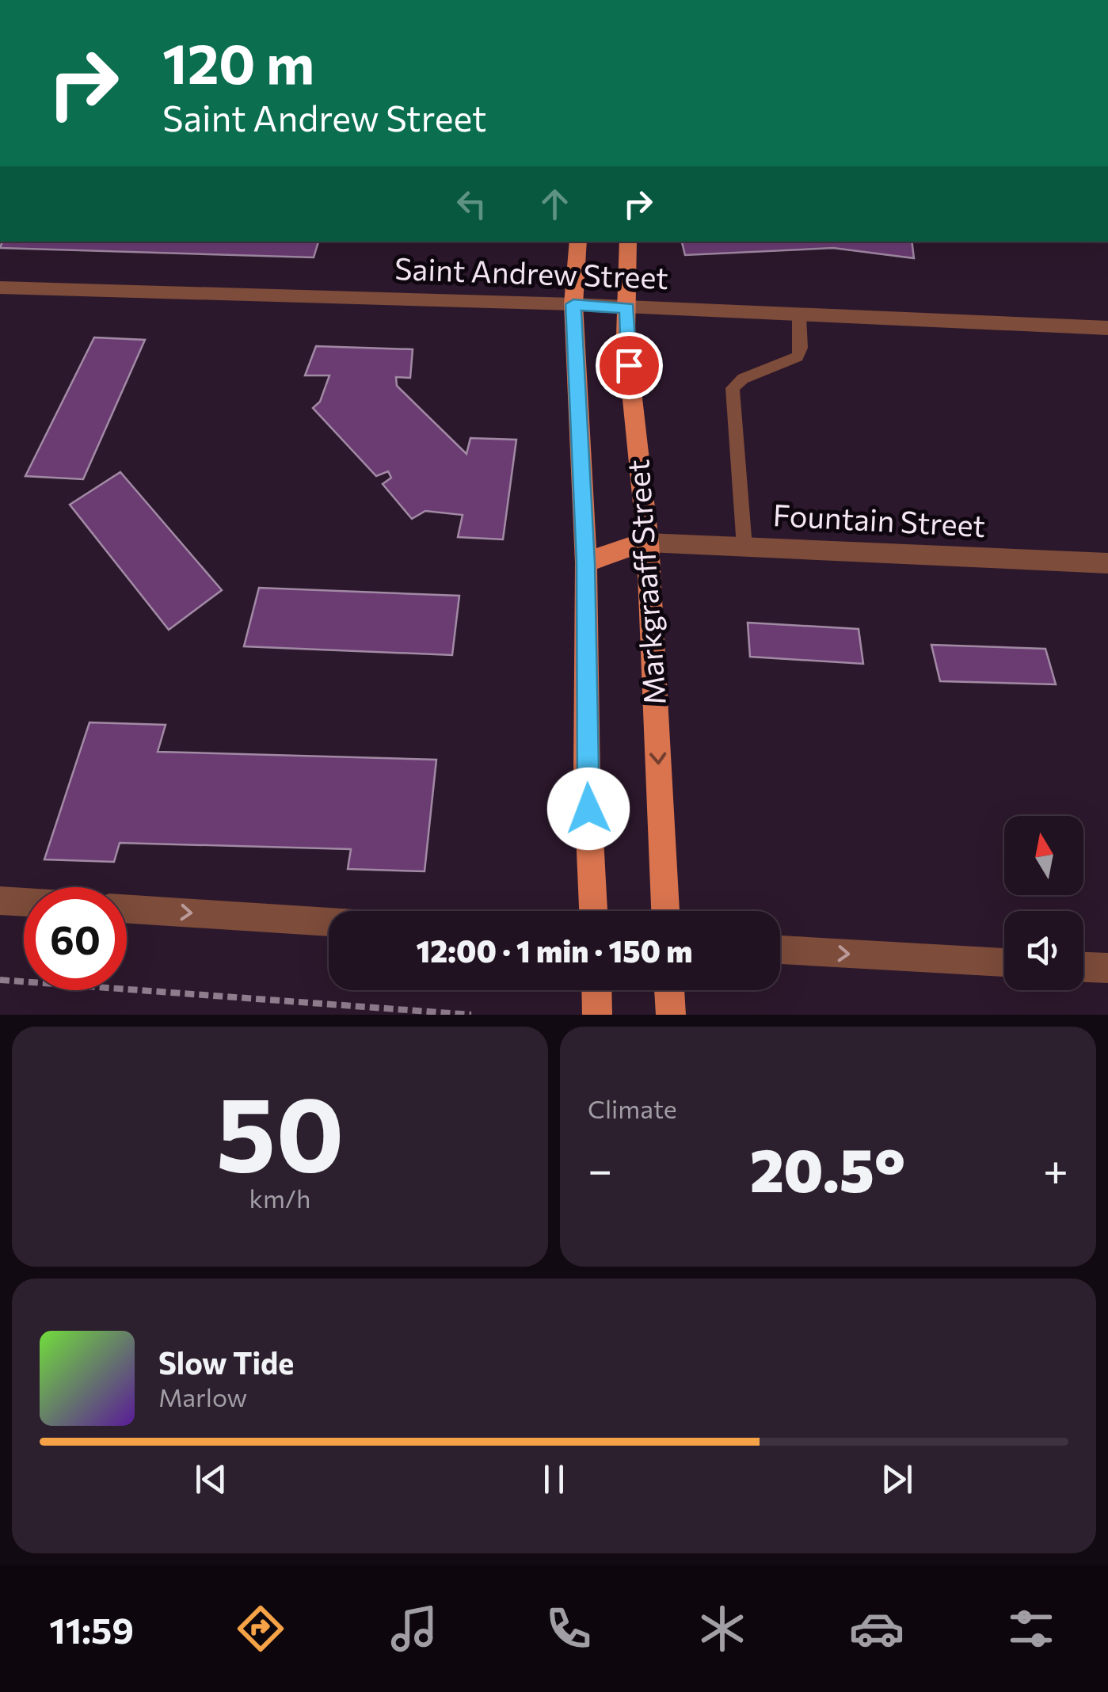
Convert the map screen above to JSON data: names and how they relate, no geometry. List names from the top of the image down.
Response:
{
  "streets": {
    "main road": ["Markgraaff Street"],
    "street": ["Saint Andrew Street", "Fountain Street"]
  },
  "crossings": [
    ["Saint Andrew Street", "Markgraaff Street"],
    ["Fountain Street", "Markgraaff Street"]
  ],
  "north": "top",
  "page": {
    "turn": ["120 m", "Saint Andrew Street"],
    "limit": "60",
    "trip": "12:00 · 1 min · 150 m",
    "tile": [
      ["50", "km/h"],
      "Climate"
    ],
    "heat": ["−", "20.5°", "+"],
    "song": ["Slow Tide", "Marlow"],
    "tabs": "11:59"
  }
}
